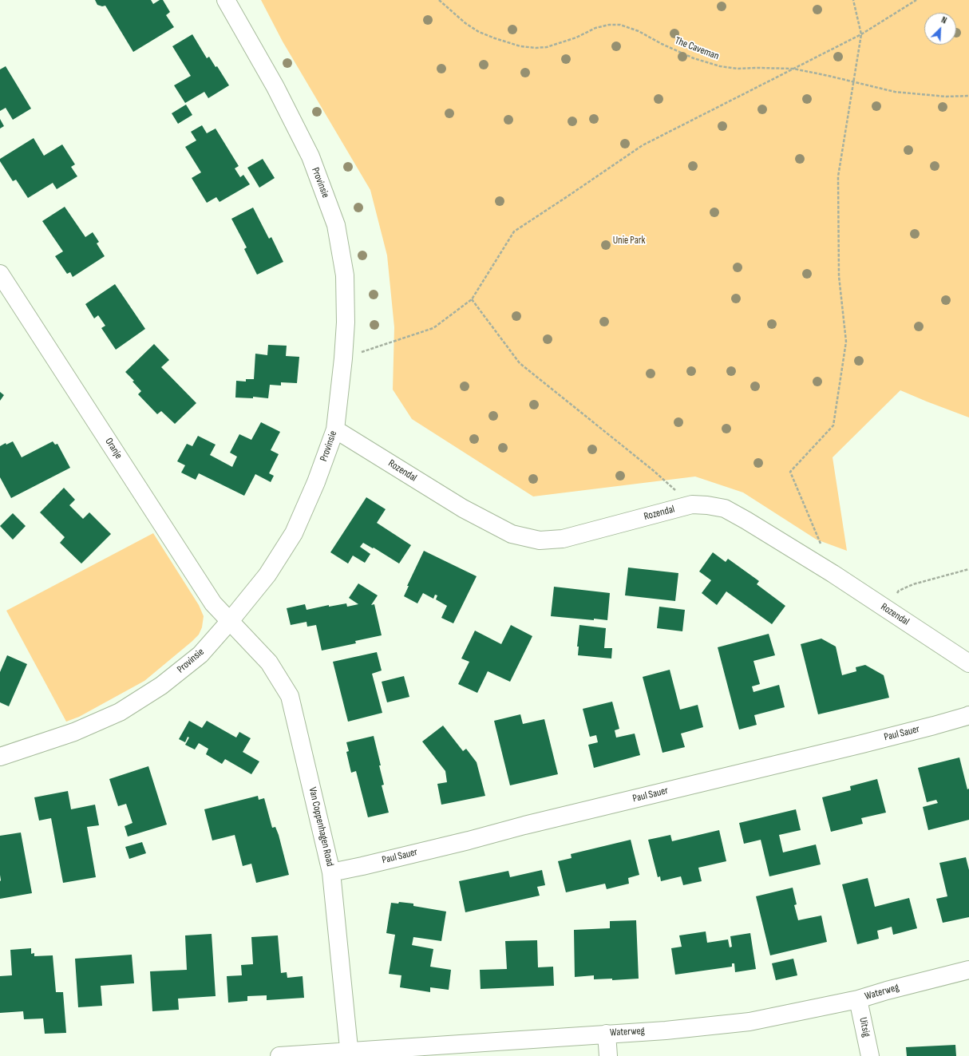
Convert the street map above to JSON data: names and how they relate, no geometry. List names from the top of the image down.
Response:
{
  "streets": {
    "street": [
      "Provinsie",
      "Oranje",
      "Rozendal",
      "Paul Sauer",
      "Van Coppenhagen Road",
      "Waterweg",
      "Uitsig"
    ],
    "path": ["The Caveman"]
  },
  "crossings": [
    ["Provinsie", "Oranje"],
    ["Provinsie", "Rozendal"],
    ["Provinsie", "Van Coppenhagen Road"],
    ["Oranje", "Van Coppenhagen Road"],
    ["Paul Sauer", "Van Coppenhagen Road"],
    ["Van Coppenhagen Road", "Waterweg"],
    ["Waterweg", "Uitsig"]
  ],
  "parks": ["Unie Park"],
  "north": "top right"
}
